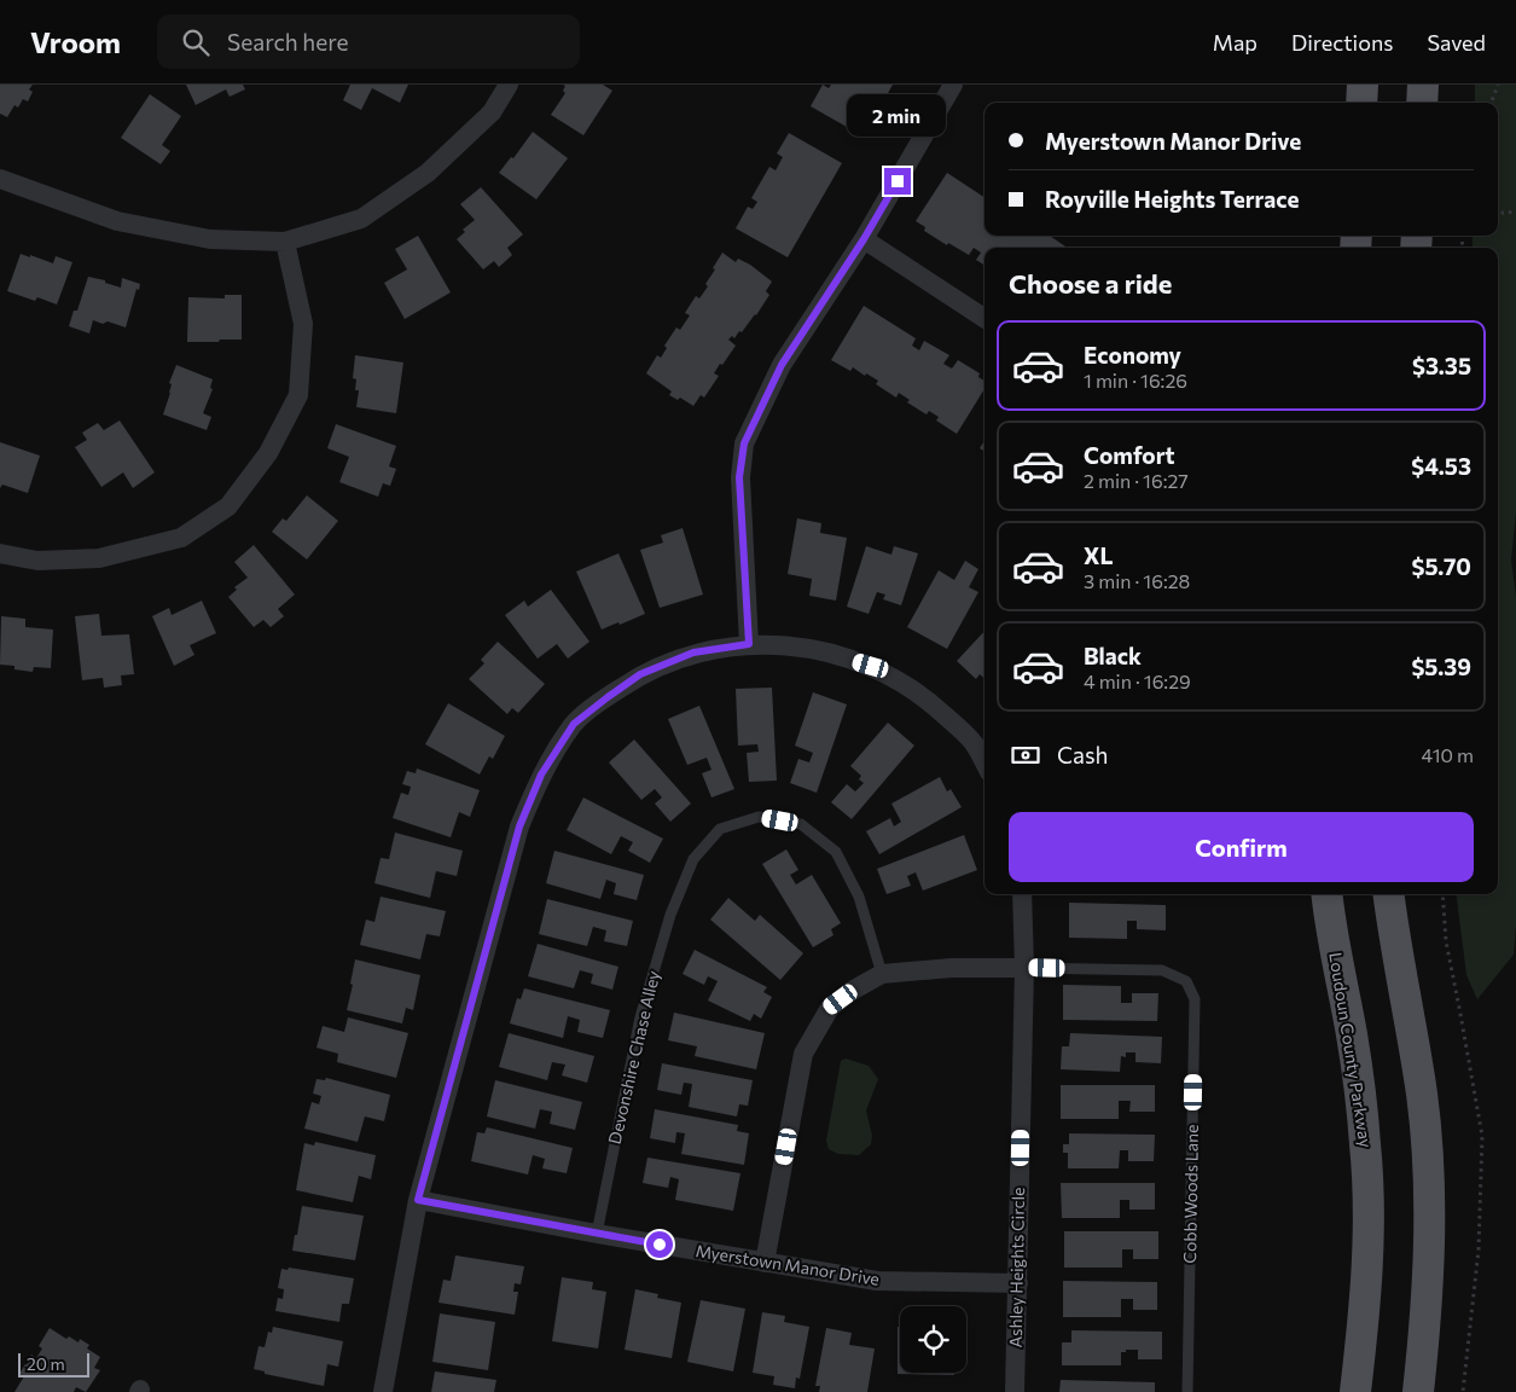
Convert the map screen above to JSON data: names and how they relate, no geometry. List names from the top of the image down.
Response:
{
  "streets": {
    "main road": ["Loudoun County Parkway"],
    "street": ["Myerstown Manor Drive", "Ashley Heights Circle"],
    "lane": ["Devonshire Chase Alley", "Cobb Woods Lane"]
  },
  "crossings": [
    ["Devonshire Chase Alley", "Myerstown Manor Drive"],
    ["Cobb Woods Lane", "Ashley Heights Circle"],
    ["Myerstown Manor Drive", "Ashley Heights Circle"]
  ],
  "scale_bar": "20 m",
  "page": {
    "header": "Vroom",
    "search": "Search here",
    "nav": ["Map", "Directions", "Saved"],
    "bubble": "2 min",
    "banner": ["Myerstown Manor Drive", "Royville Heights Terrace"],
    "heading": "Choose a ride",
    "list": [
      {
        "name": "Economy",
        "note": "1 min · 16:26",
        "value": "$3.35"
      },
      {
        "name": "Comfort",
        "note": "2 min · 16:27",
        "value": "$4.53"
      },
      {
        "name": "XL",
        "note": "3 min · 16:28",
        "value": "$5.70"
      },
      {
        "name": "Black",
        "note": "4 min · 16:29",
        "value": "$5.39"
      }
    ],
    "pay": ["Cash", "410 m"],
    "buttons": "Confirm",
    "scale": "20 m"
  }
}
